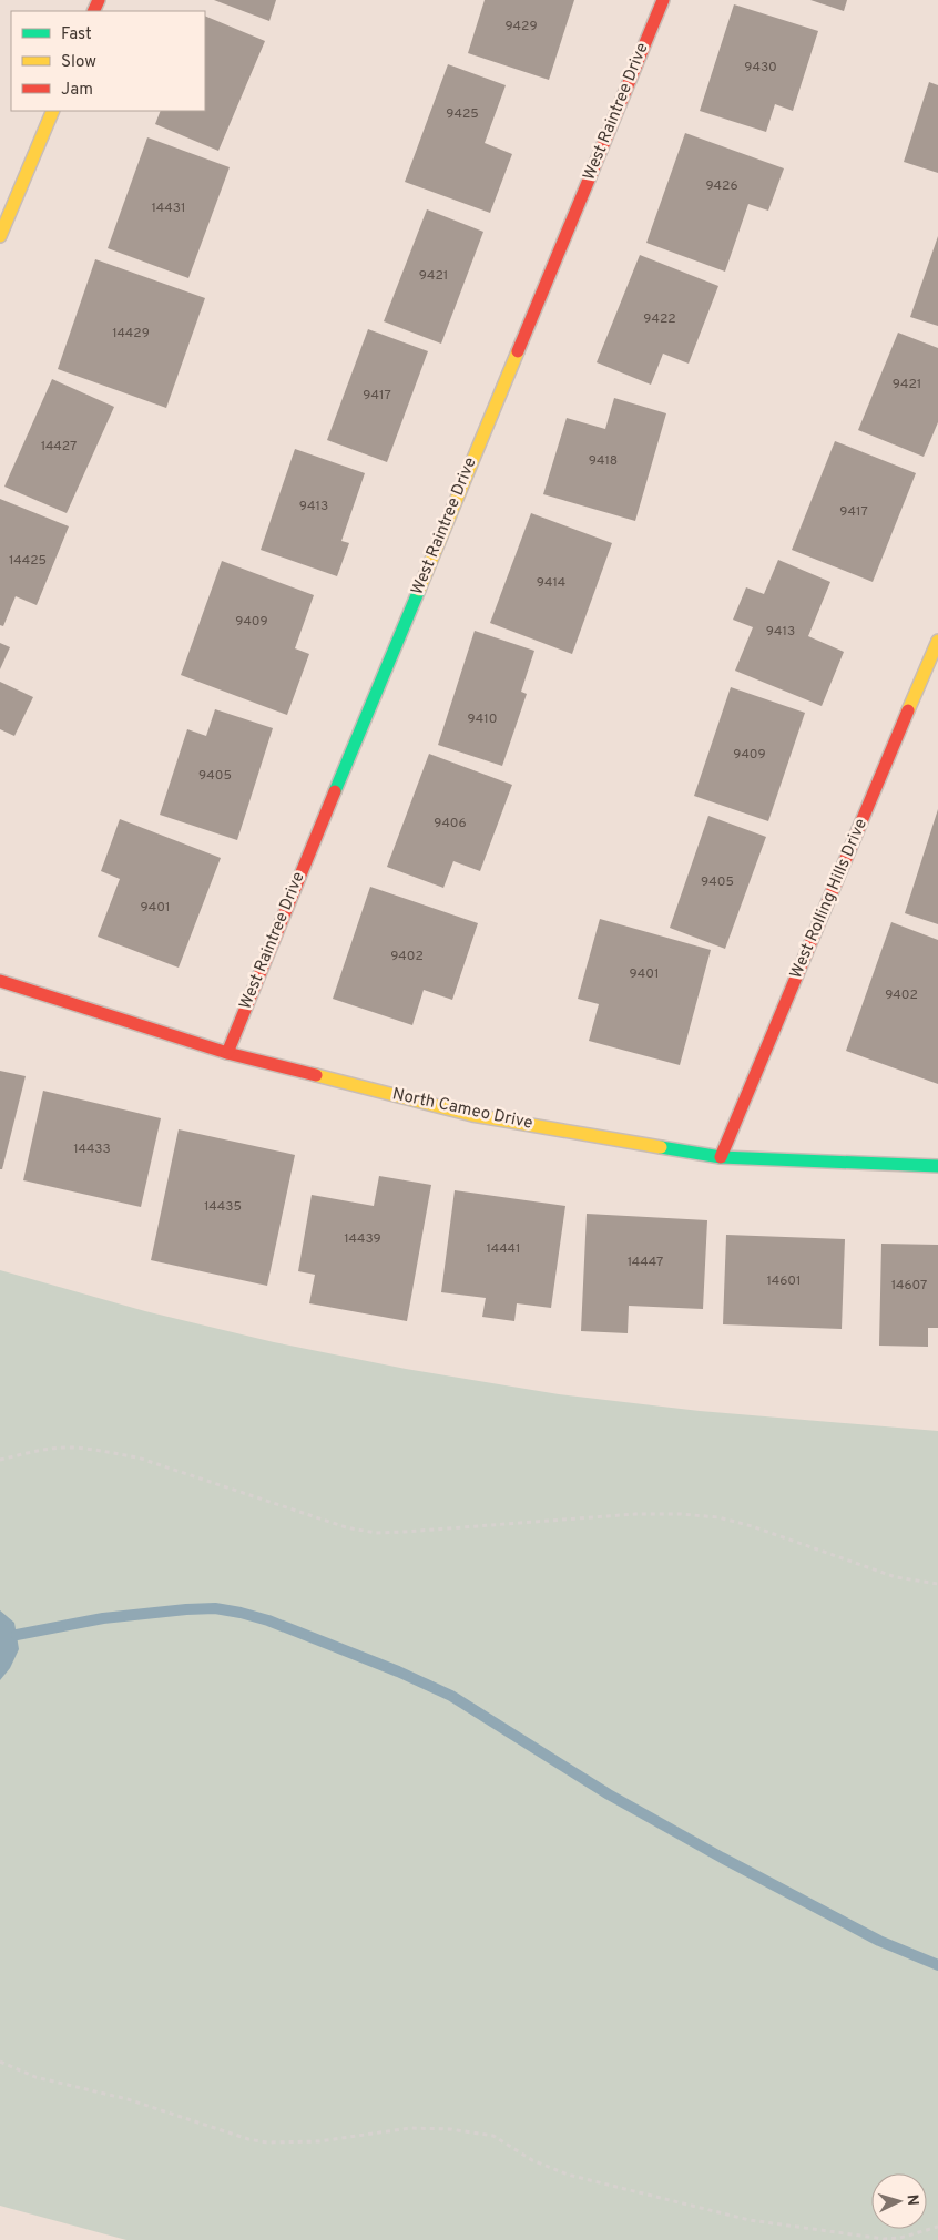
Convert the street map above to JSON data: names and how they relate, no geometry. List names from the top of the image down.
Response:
{
  "streets": {
    "street": ["West Raintree Drive", "West Rolling Hills Drive", "North Cameo Drive"]
  },
  "crossings": [
    ["West Raintree Drive", "North Cameo Drive"],
    ["West Rolling Hills Drive", "North Cameo Drive"]
  ],
  "house_numbers": [
    "9429",
    "9430",
    "9425",
    "9426",
    "14431",
    "9421",
    "9422",
    "14429",
    "9421",
    "9417",
    "14427",
    "9418",
    "9413",
    "9417",
    "14425",
    "9414",
    "9409",
    "9413",
    "9410",
    "9409",
    "9405",
    "9406",
    "9405",
    "9401",
    "9402",
    "9401",
    "9402",
    "14433",
    "14435",
    "14439",
    "14441",
    "14447",
    "14601",
    "14607"
  ],
  "legend": ["Fast", "Slow", "Jam"],
  "north": "right"
}
